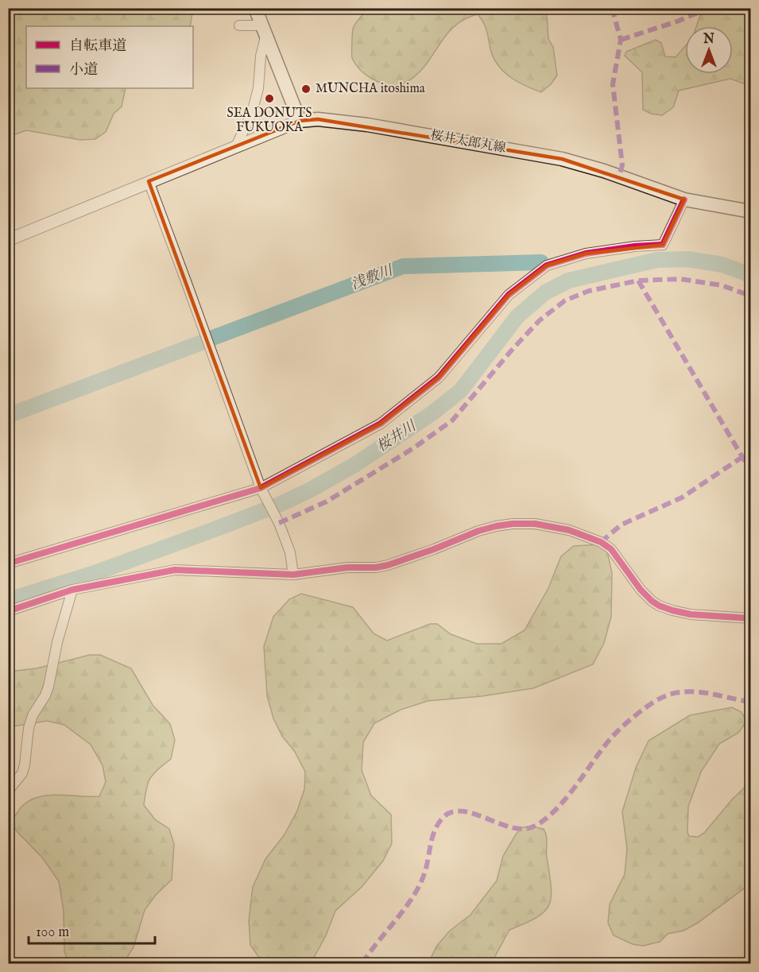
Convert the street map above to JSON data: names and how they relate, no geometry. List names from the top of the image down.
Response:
{
  "streets": {
    "main road": ["桜井太郎丸線"]
  },
  "water": ["浅敷川", "桜井川"],
  "places": ["MUNCHA itoshima", "SEA DONUTS FUKUOKA"],
  "legend": ["自転車道", "小道"],
  "scale_bar": "100 m",
  "north": "top"
}
